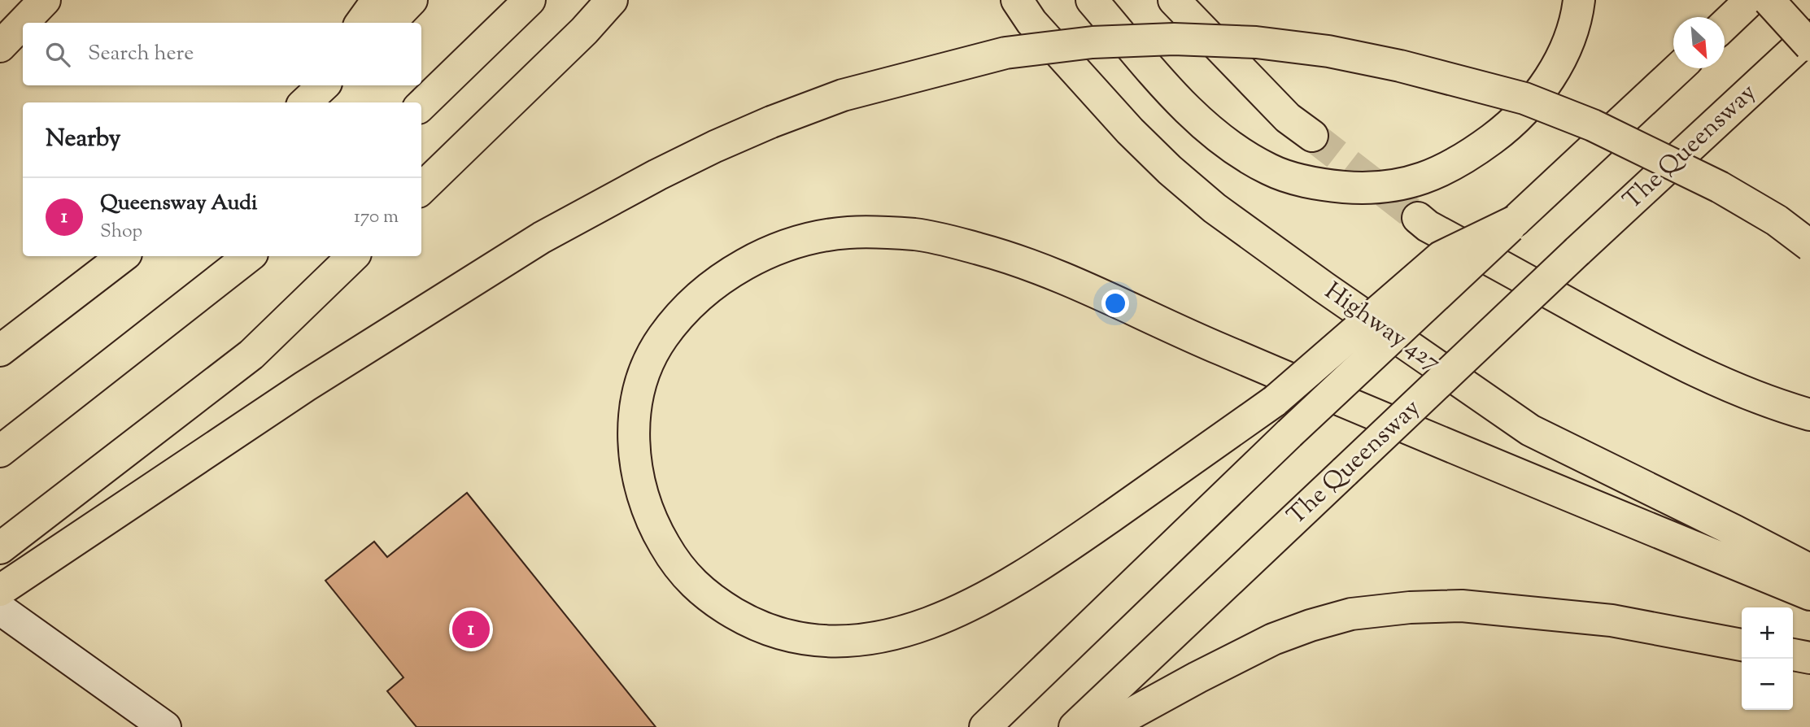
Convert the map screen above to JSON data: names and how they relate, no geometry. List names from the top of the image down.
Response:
{
  "streets": {
    "main road": ["The Queensway", "Highway 427"]
  },
  "north": "bottom right",
  "page": {
    "search": "Search here",
    "heading": "Nearby",
    "list": [
      {
        "mark": "1",
        "name": "Queensway Audi",
        "note": "Shop",
        "value": "170 m"
      }
    ],
    "map_buttons": ["+", "−"],
    "pins": "1"
  }
}
